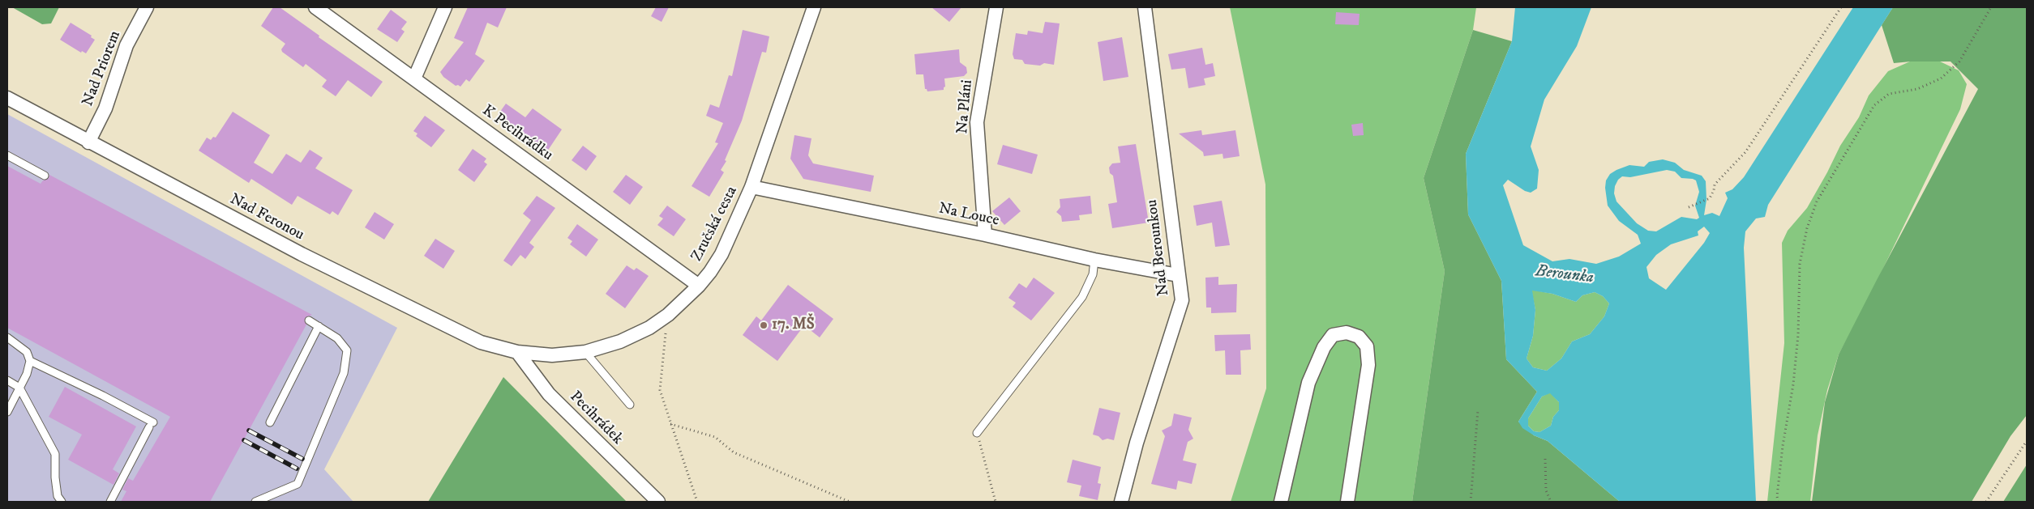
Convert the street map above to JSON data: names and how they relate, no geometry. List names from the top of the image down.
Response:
{
  "streets": {
    "street": [
      "Nad Priorem",
      "Na Pláni",
      "K Pecihrádku",
      "Na Louce",
      "Nad Feronou",
      "Zručská cesta",
      "Nad Berounkou",
      "Pecihrádek"
    ]
  },
  "crossings": [
    ["Nad Priorem", "Nad Feronou"],
    ["Na Pláni", "Na Louce"],
    ["K Pecihrádku", "Zručská cesta"],
    ["Na Louce", "Zručská cesta"],
    ["Na Louce", "Nad Berounkou"],
    ["Nad Feronou", "Zručská cesta"],
    ["Nad Feronou", "Pecihrádek"],
    ["Zručská cesta", "Pecihrádek"]
  ],
  "water": ["Berounka"],
  "places": ["17. MŠ"]
}
